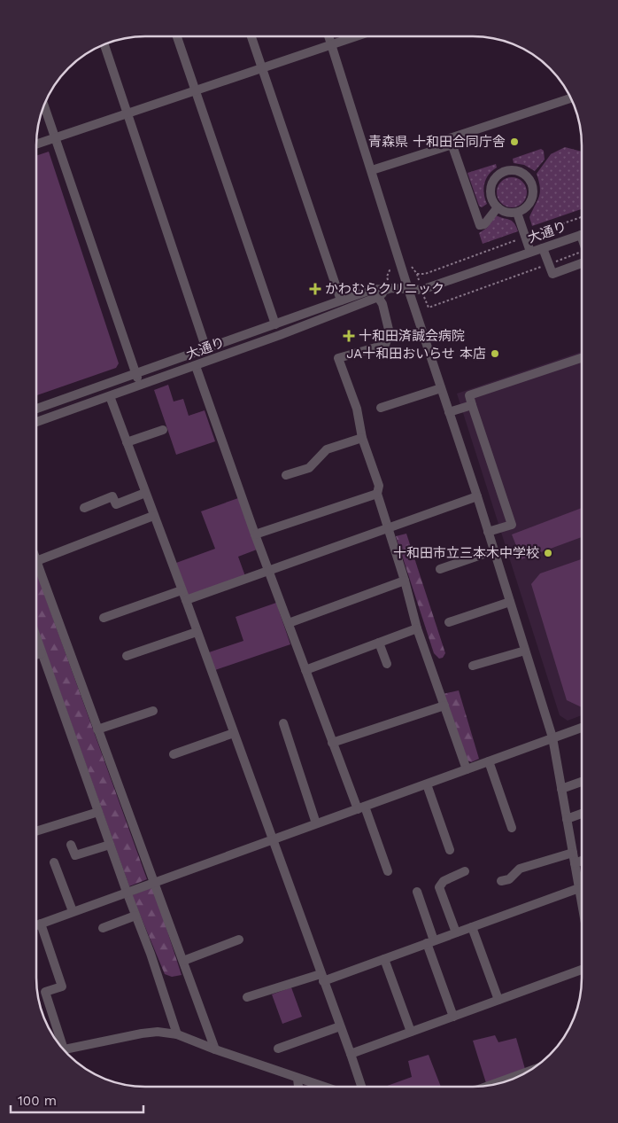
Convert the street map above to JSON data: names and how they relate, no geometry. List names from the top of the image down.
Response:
{
  "streets": {
    "street": ["大通り"]
  },
  "places": {
    "other": ["青森県 十和田合同庁舎", "JA十和田おいらせ 本店", "十和田市立三本木中学校"],
    "health": ["かわむらクリニック", "十和田済誠会病院"]
  },
  "scale_bar": "100 m"
}
